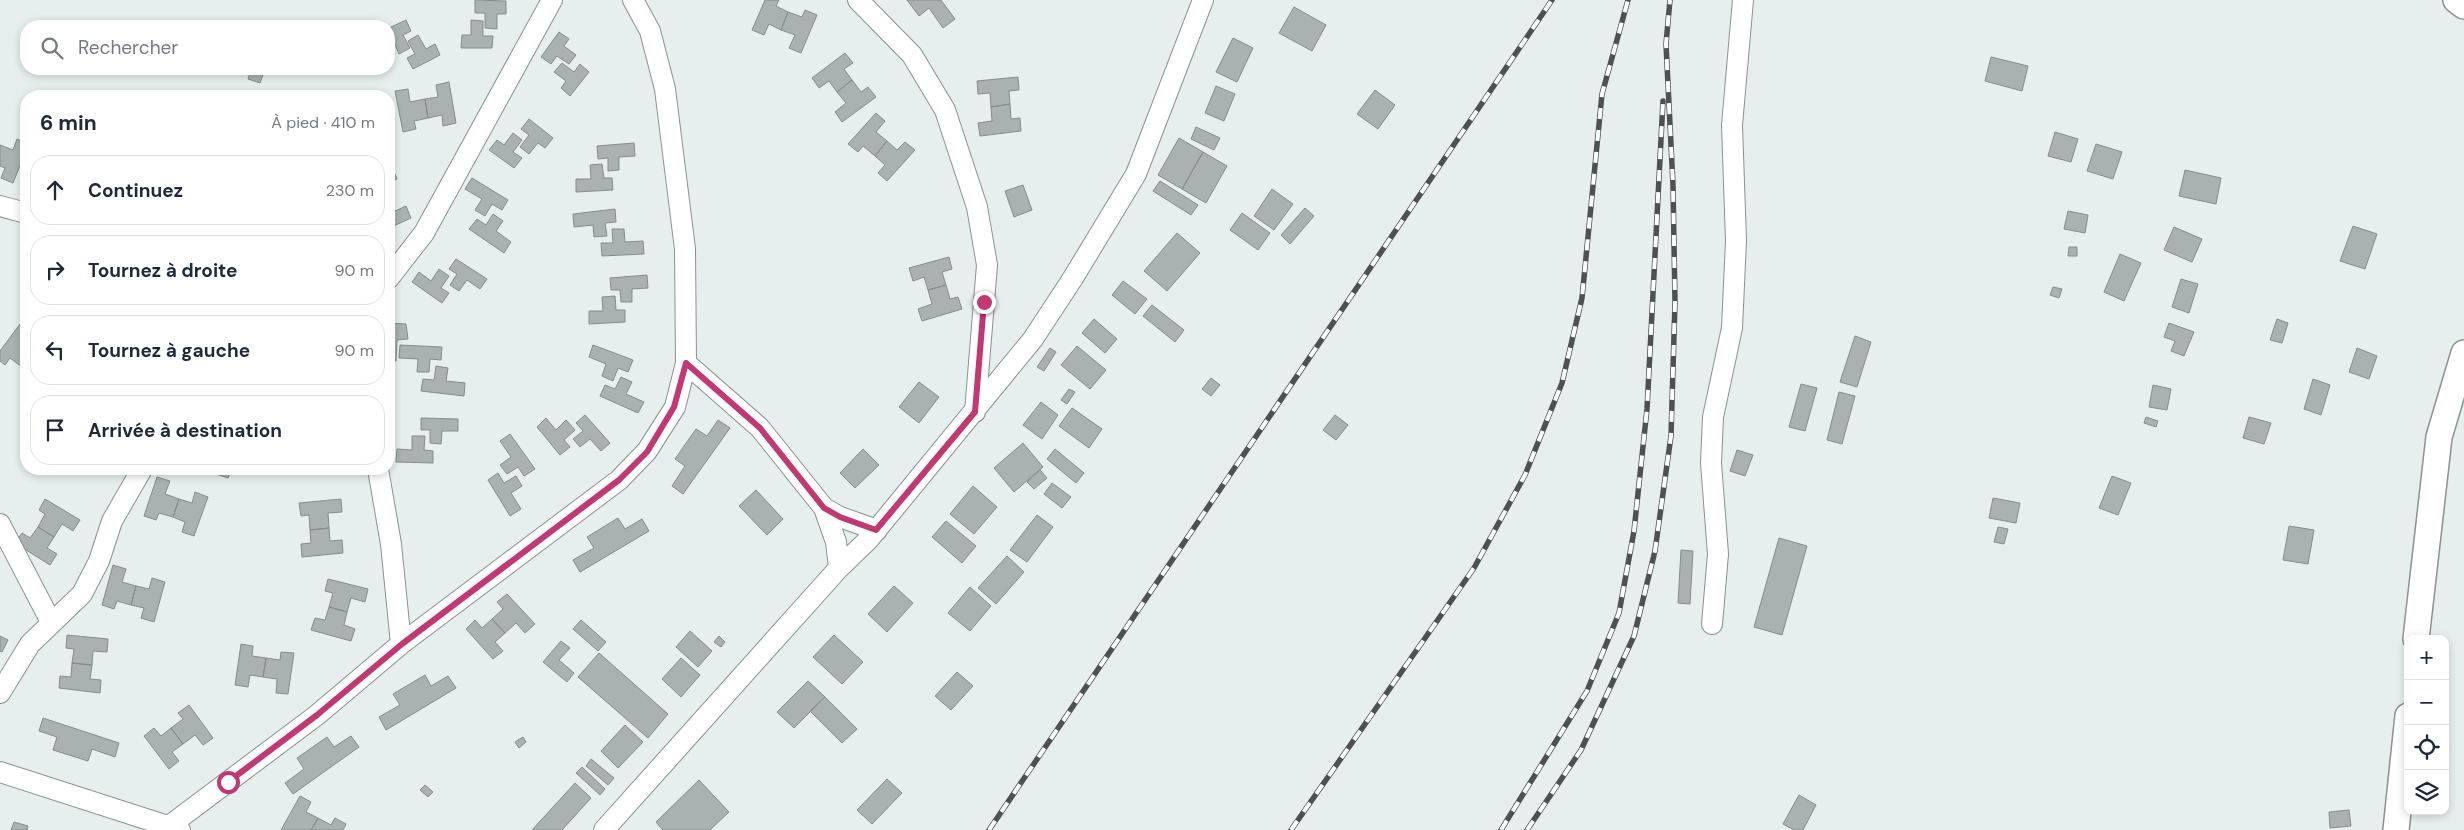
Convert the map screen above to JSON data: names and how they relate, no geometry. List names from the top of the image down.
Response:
{
  "page": {
    "search": "Rechercher",
    "heading": ["6 min", "À pied · 410 m"],
    "list": [
      ["Continuez", "230 m"],
      ["Tournez à droite", "90 m"],
      ["Tournez à gauche", "90 m"],
      "Arrivée à destination"
    ],
    "map_buttons": ["+", "−"]
  }
}
